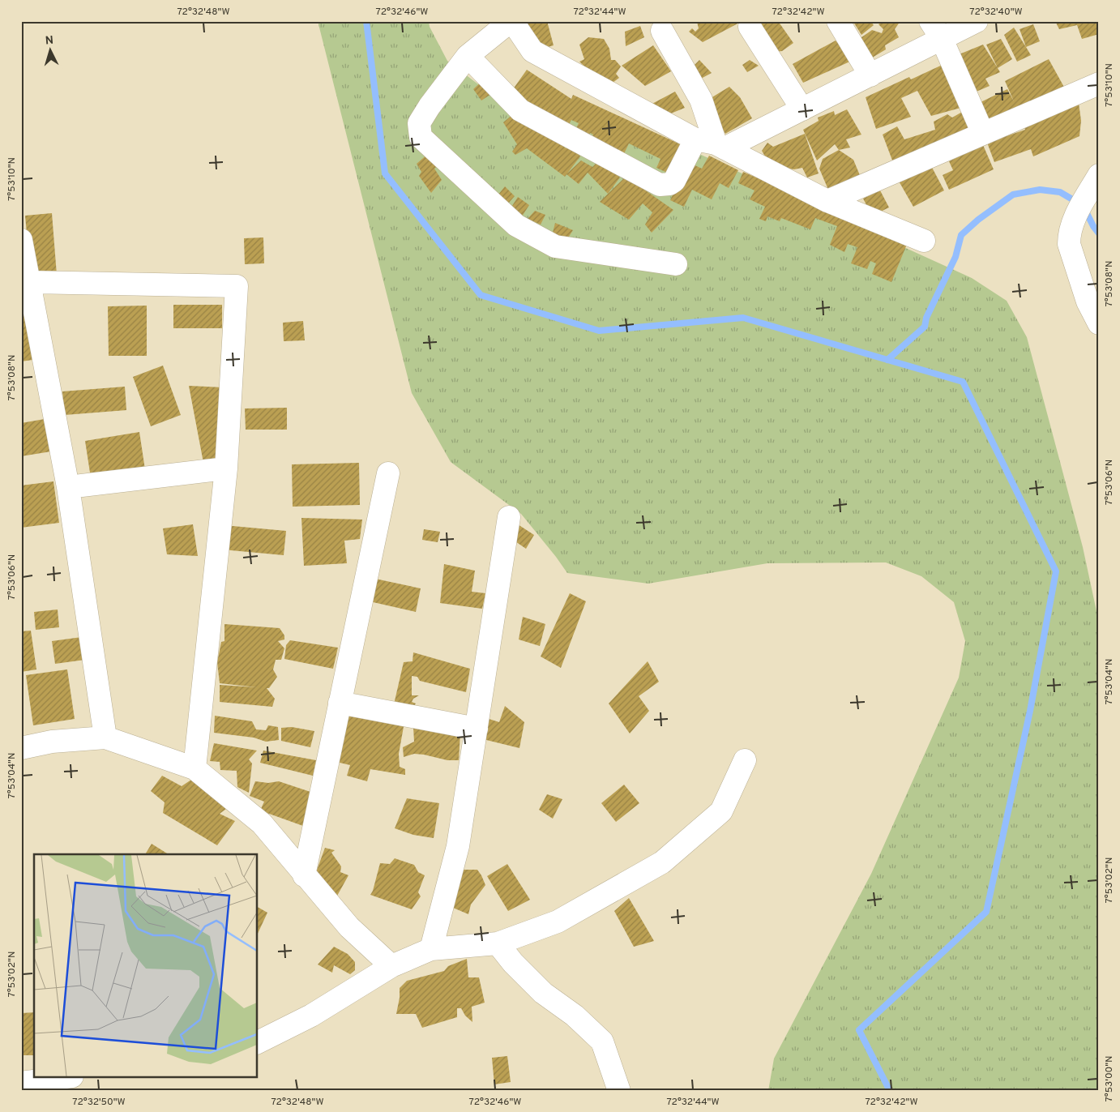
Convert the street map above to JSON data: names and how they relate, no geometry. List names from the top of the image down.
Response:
{
  "north": "top",
  "coordinates": [
    "72°32'48\"W",
    "72°32'46\"W",
    "72°32'44\"W",
    "72°32'42\"W",
    "72°32'40\"W",
    "7°53'10\"N",
    "7°53'08\"N",
    "7°53'06\"N",
    "7°53'04\"N",
    "7°53'02\"N",
    "7°53'00\"N",
    "72°32'50\"W"
  ]
}
